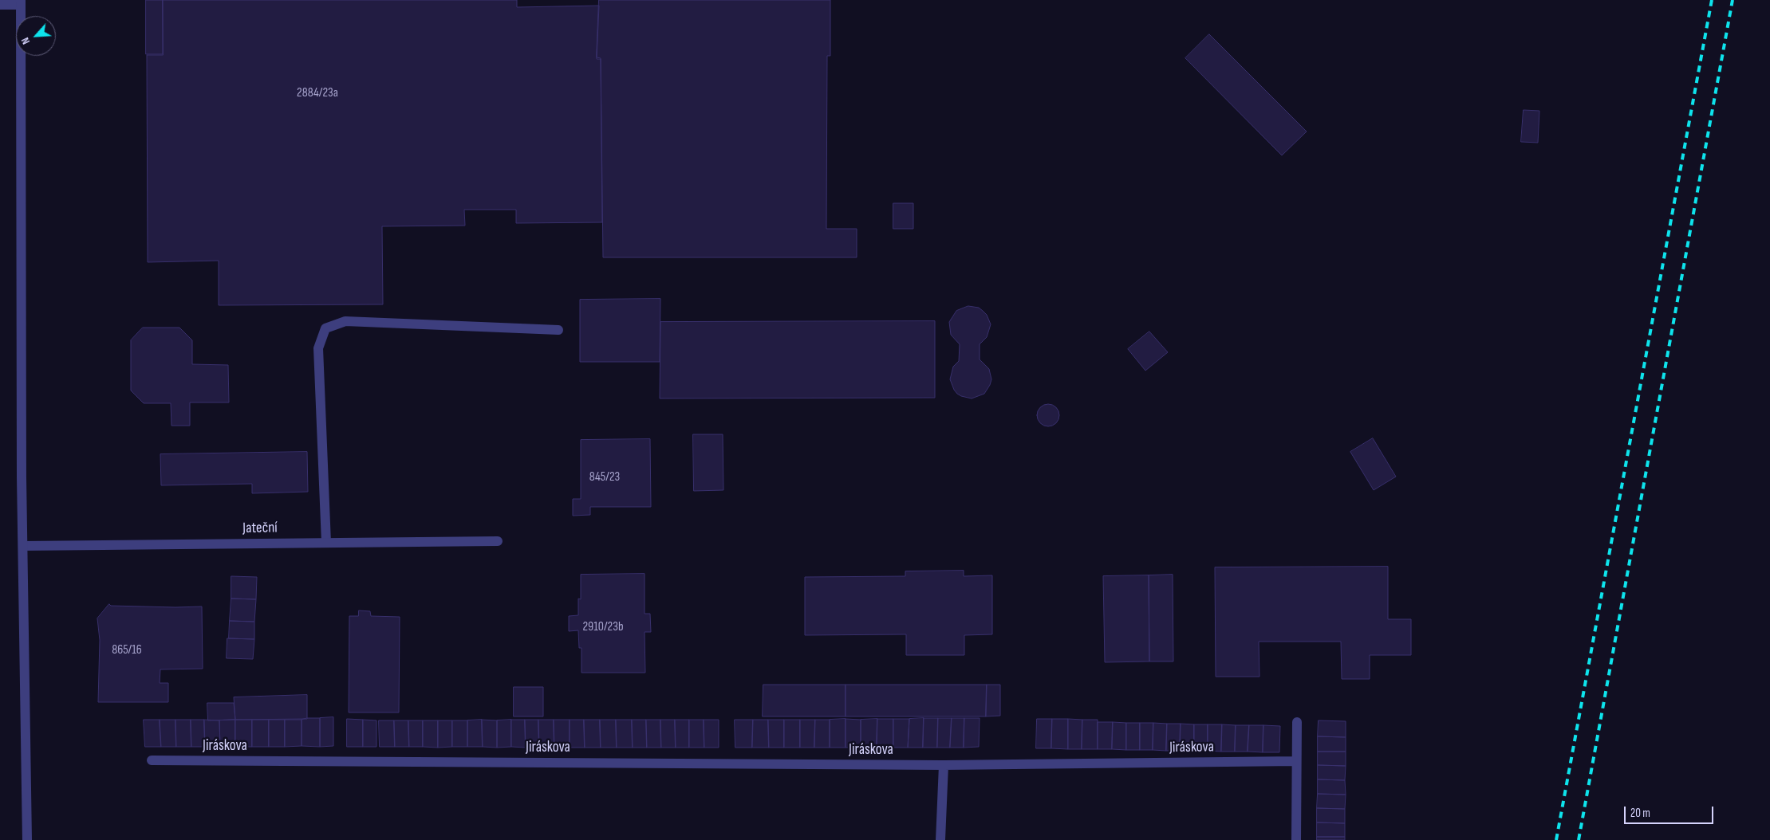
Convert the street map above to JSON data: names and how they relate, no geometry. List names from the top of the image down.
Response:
{
  "streets": {
    "street": ["Jateční", "Jiráskova"]
  },
  "house_numbers": [
    "2884/23a",
    "845/23",
    "2910/23b",
    "865/16"
  ],
  "scale_bar": "20 m",
  "north": "bottom left"
}
